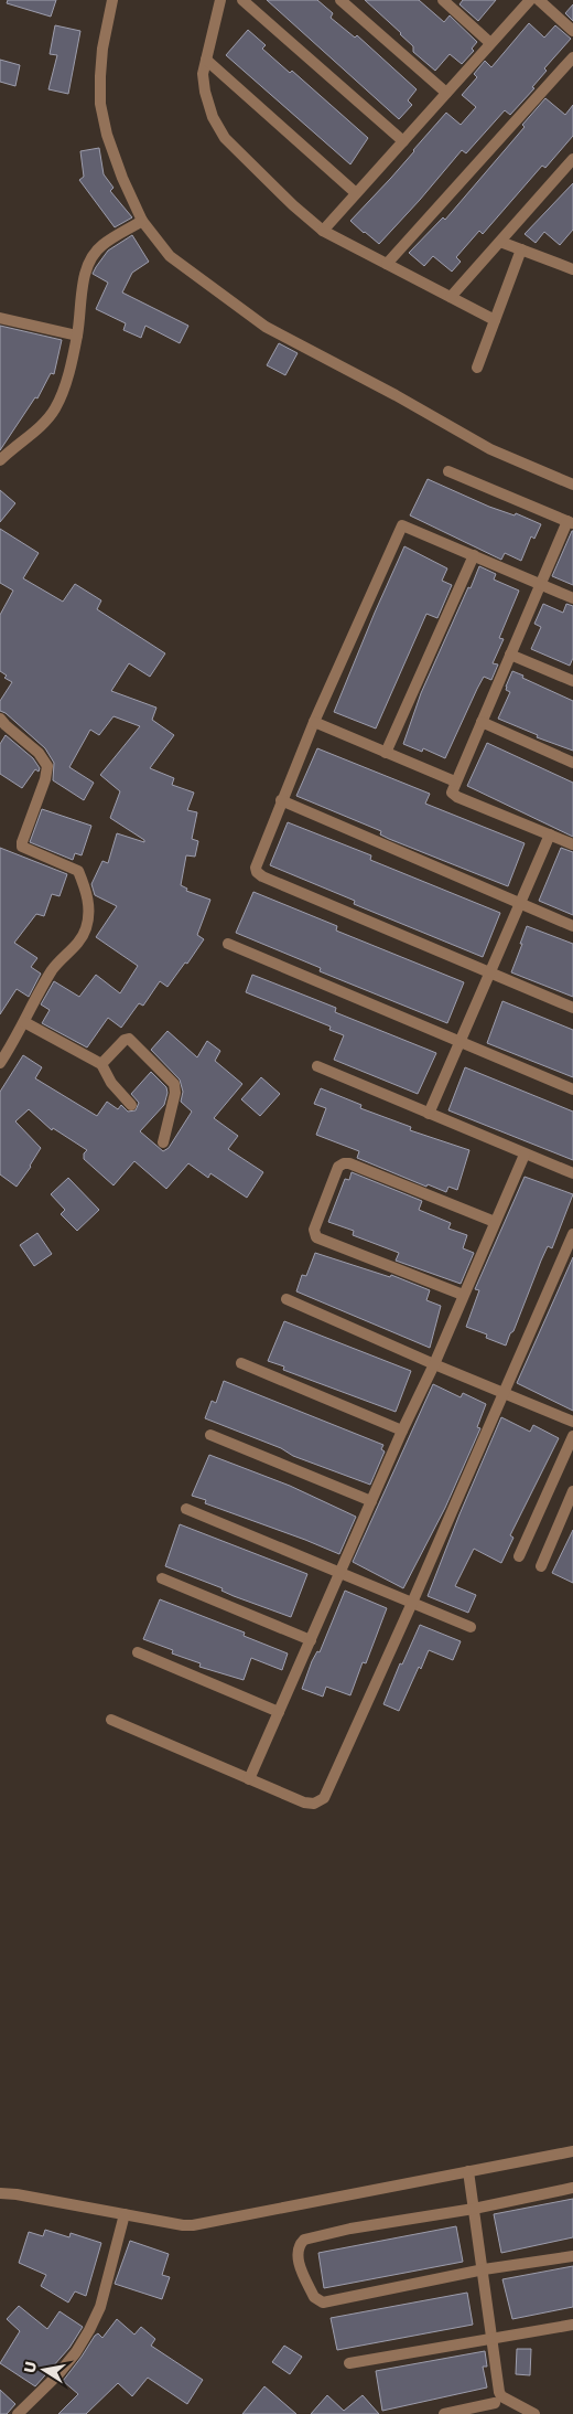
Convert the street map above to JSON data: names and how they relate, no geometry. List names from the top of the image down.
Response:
{
  "north": "left"
}
